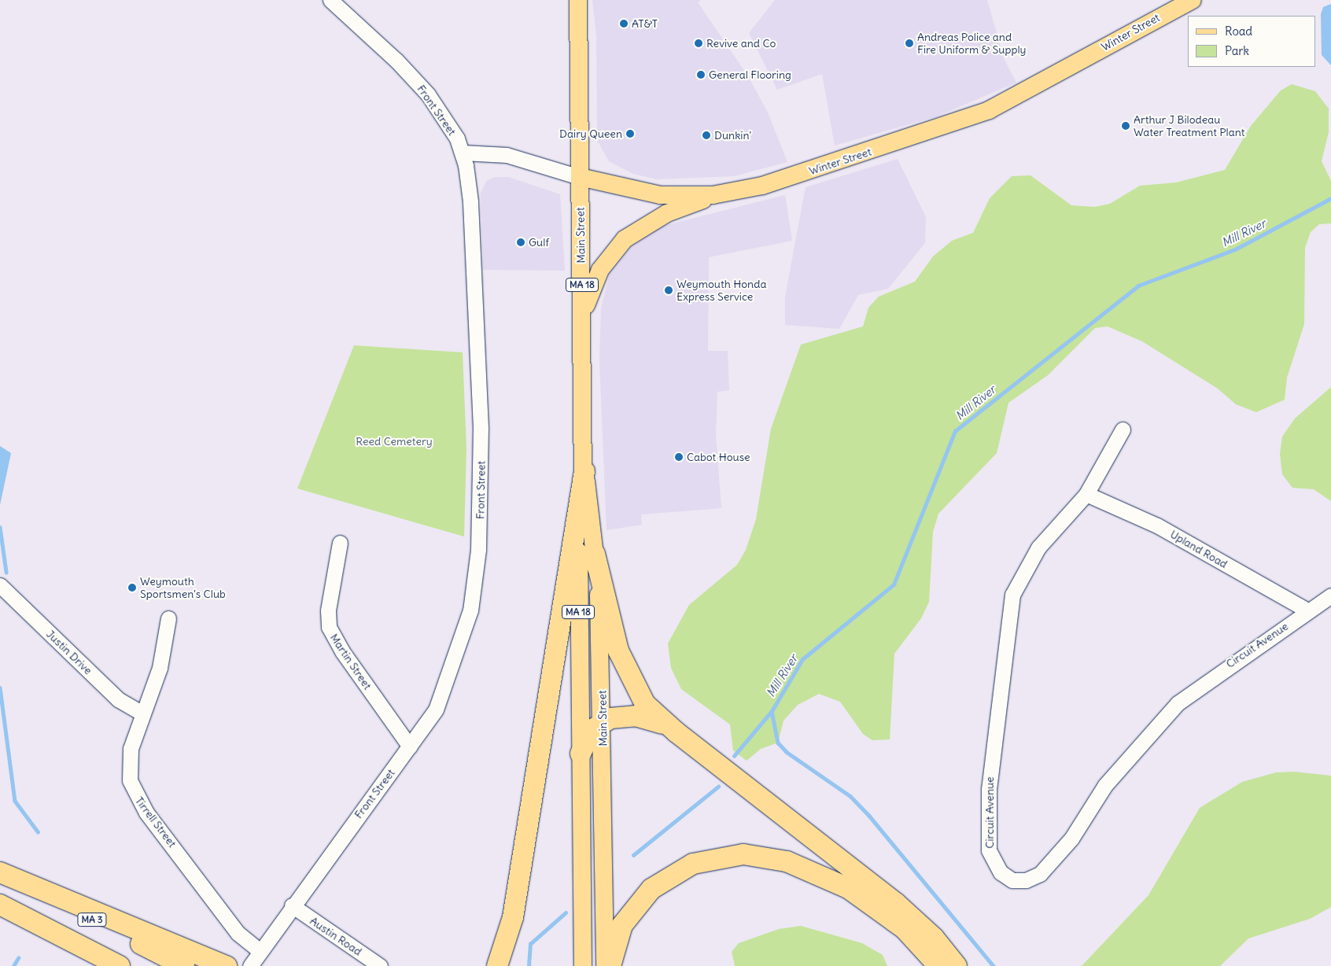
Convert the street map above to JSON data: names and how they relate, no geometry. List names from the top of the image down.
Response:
{
  "streets": {
    "highway": ["MA 3"],
    "main road": ["Winter Street", "Main Street", "MA 18"],
    "street": [
      "Front Street",
      "Upland Road",
      "Circuit Avenue",
      "Justin Drive",
      "Martin Street",
      "Tirrell Street",
      "Austin Road"
    ]
  },
  "crossings": [
    ["Winter Street", "Front Street"],
    ["Winter Street", "Main Street"],
    ["Front Street", "Martin Street"],
    ["Front Street", "Tirrell Street"],
    ["Front Street", "Austin Road"],
    ["Upland Road", "Circuit Avenue"],
    ["Justin Drive", "Tirrell Street"]
  ],
  "water": ["Mill River"],
  "parks": ["Reed Cemetery"],
  "places": [
    "AT&T",
    "Revive and Co",
    "Andreas Police and Fire Uniform & Supply",
    "General Flooring",
    "Arthur J Bilodeau Water Treatment Plant",
    "Dairy Queen",
    "Dunkin'",
    "Gulf",
    "Weymouth Honda Express Service",
    "Cabot House",
    "Weymouth Sportsmen's Club"
  ],
  "legend": ["Road", "Park"]
}
